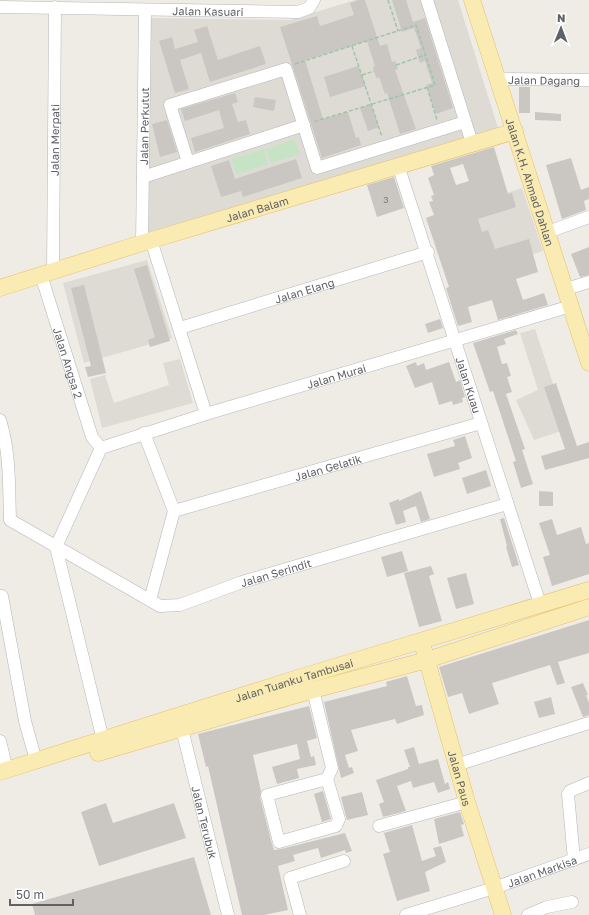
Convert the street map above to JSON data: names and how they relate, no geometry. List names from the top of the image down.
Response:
{
  "streets": {
    "main road": [
      "Jalan K.H. Ahmad Dahlan",
      "Jalan Balam",
      "Jalan Tuanku Tambusai",
      "Jalan Paus"
    ],
    "street": [
      "Jalan Kasuari",
      "Jalan Dagang",
      "Jalan Perkutut",
      "Jalan Merpati",
      "Jalan Elang",
      "Jalan Angsa 2",
      "Jalan Murai",
      "Jalan Kuau",
      "Jalan Gelatik",
      "Jalan Serindit",
      "Jalan Terubuk",
      "Jalan Markisa"
    ]
  },
  "crossings": [
    ["Jalan Kasuari", "Jalan Perkutut"],
    ["Jalan Kasuari", "Jalan Merpati"],
    ["Jalan Dagang", "Jalan K.H. Ahmad Dahlan"],
    ["Jalan Perkutut", "Jalan Balam"],
    ["Jalan Perkutut", "Jalan Elang"],
    ["Jalan Perkutut", "Jalan Murai"],
    ["Jalan Merpati", "Jalan Balam"],
    ["Jalan Merpati", "Jalan Angsa 2"],
    ["Jalan K.H. Ahmad Dahlan", "Jalan Balam"],
    ["Jalan K.H. Ahmad Dahlan", "Jalan Murai"],
    ["Jalan Balam", "Jalan Angsa 2"],
    ["Jalan Balam", "Jalan Kuau"],
    ["Jalan Elang", "Jalan Kuau"],
    ["Jalan Angsa 2", "Jalan Murai"],
    ["Jalan Murai", "Jalan Kuau"],
    ["Jalan Kuau", "Jalan Gelatik"],
    ["Jalan Kuau", "Jalan Serindit"],
    ["Jalan Kuau", "Jalan Tuanku Tambusai"],
    ["Jalan Tuanku Tambusai", "Jalan Paus"],
    ["Jalan Tuanku Tambusai", "Jalan Terubuk"],
    ["Jalan Paus", "Jalan Markisa"]
  ],
  "house_numbers": ["3"],
  "scale_bar": "50 m",
  "north": "top"
}
